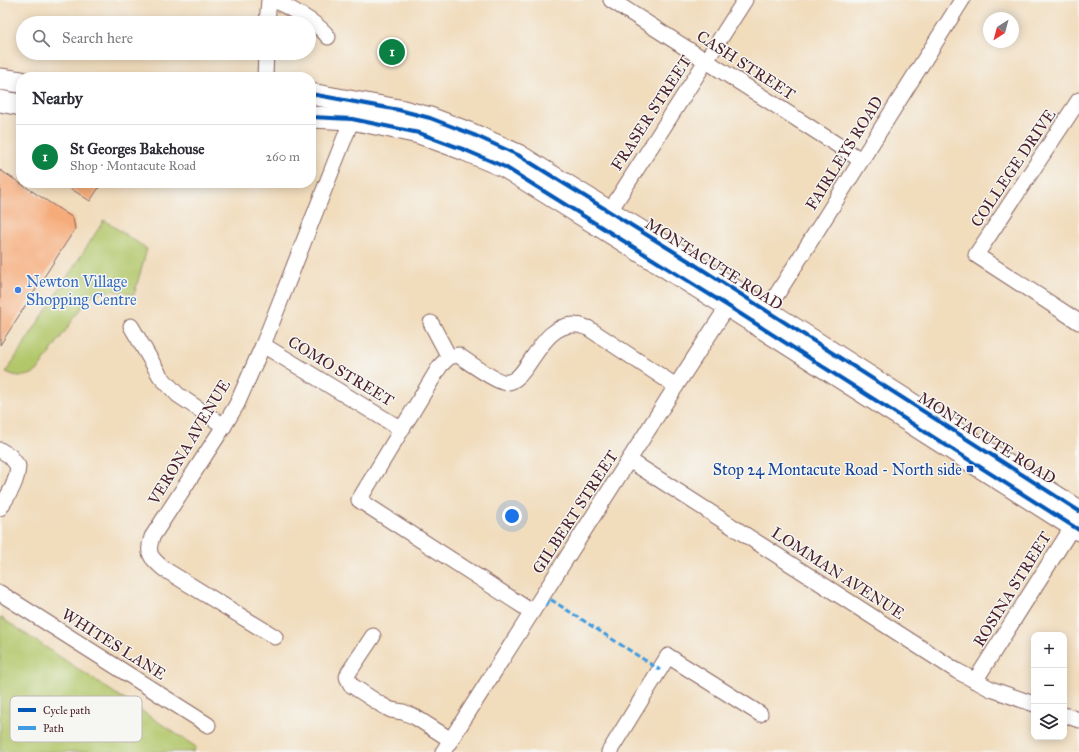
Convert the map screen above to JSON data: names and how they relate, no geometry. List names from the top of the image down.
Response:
{
  "streets": {
    "main road": ["MONTACUTE ROAD"],
    "street": [
      "CASH STREET",
      "FRASER STREET",
      "FAIRLEYS ROAD",
      "COLLEGE DRIVE",
      "COMO STREET",
      "VERONA AVENUE",
      "GILBERT STREET",
      "LOMMAN AVENUE",
      "ROSINA STREET",
      "WHITES LANE"
    ]
  },
  "crossings": [
    ["CASH STREET", "FRASER STREET"],
    ["CASH STREET", "FAIRLEYS ROAD"],
    ["FRASER STREET", "MONTACUTE ROAD"],
    ["FAIRLEYS ROAD", "MONTACUTE ROAD"],
    ["MONTACUTE ROAD", "VERONA AVENUE"],
    ["MONTACUTE ROAD", "GILBERT STREET"],
    ["MONTACUTE ROAD", "ROSINA STREET"],
    ["COMO STREET", "VERONA AVENUE"],
    ["GILBERT STREET", "LOMMAN AVENUE"],
    ["LOMMAN AVENUE", "ROSINA STREET"]
  ],
  "places": {
    "other": ["Newton Village Shopping Centre"],
    "transit": ["Stop 24 Montacute Road - North side"]
  },
  "legend": ["Cycle path", "Path"],
  "north": "bottom left",
  "page": {
    "search": "Search here",
    "pins": "1",
    "heading": "Nearby",
    "list": [
      {
        "mark": "1",
        "name": "St Georges Bakehouse",
        "note": "Shop · Montacute Road",
        "value": "260 m"
      }
    ],
    "map_buttons": ["+", "−"]
  }
}
